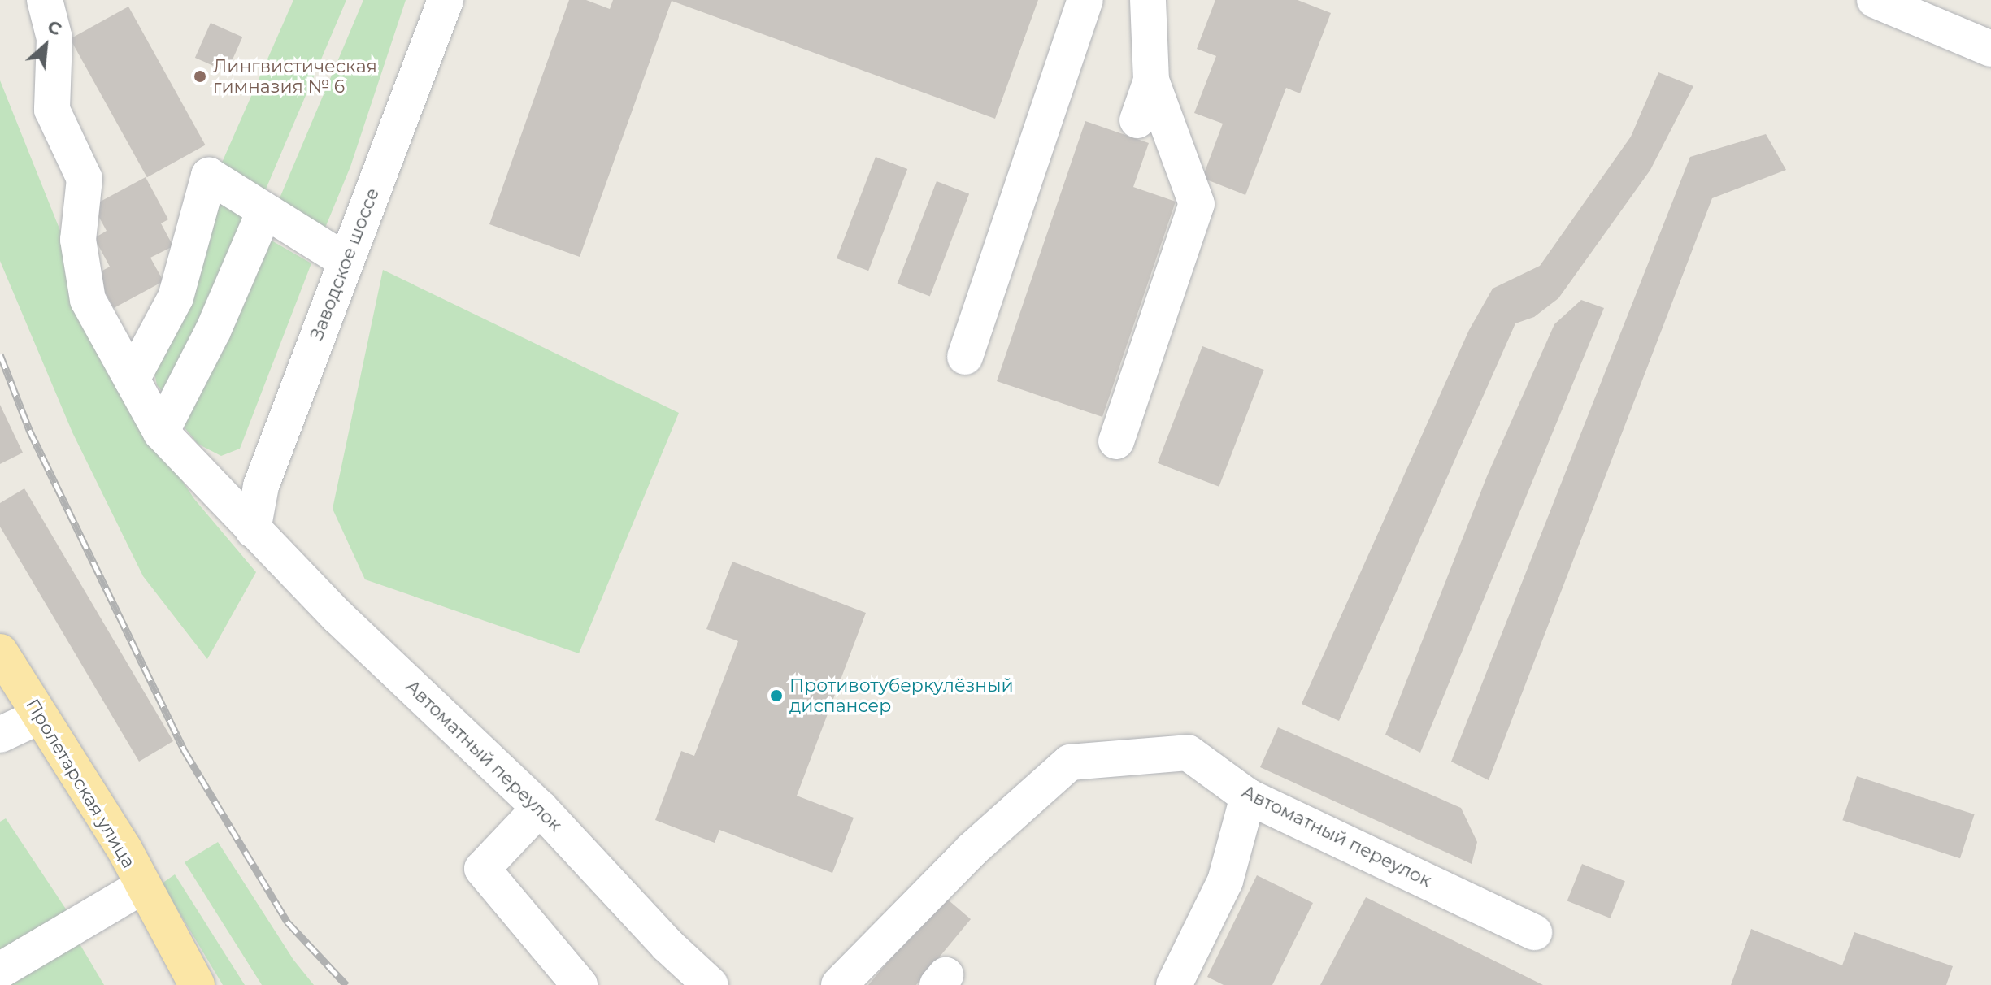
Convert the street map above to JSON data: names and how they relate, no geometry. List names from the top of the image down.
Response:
{
  "streets": {
    "main road": ["Пролетарская улица"],
    "street": ["Заводское шоссе", "Автоматный переулок"]
  },
  "crossings": [
    ["Заводское шоссе", "Автоматный переулок"]
  ],
  "places": ["Лингвистическая гимназия № 6", "Противотуберкулёзный диспансер"],
  "north": "top right"
}
